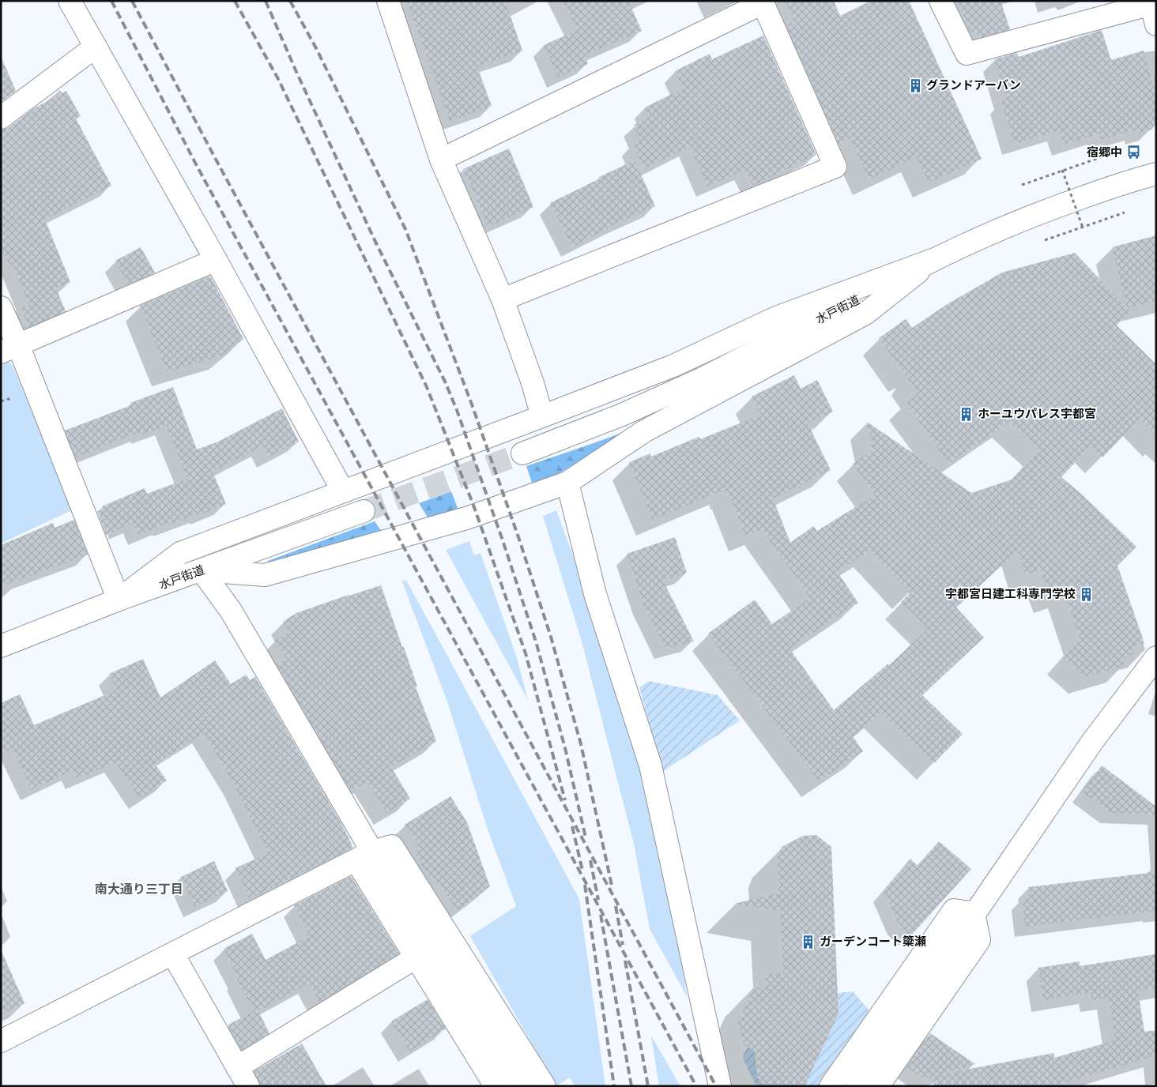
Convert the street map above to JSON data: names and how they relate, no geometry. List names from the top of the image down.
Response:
{
  "streets": {
    "street": ["水戸街道"]
  },
  "districts": ["南大通り三丁目"],
  "places": {
    "building": [
      "グランドアーバン",
      "ホーユウパレス宇都宮",
      "宇都宮日建工科専門学校",
      "ガーデンコート簗瀬"
    ],
    "bus stop": ["宿郷中"]
  }
}
